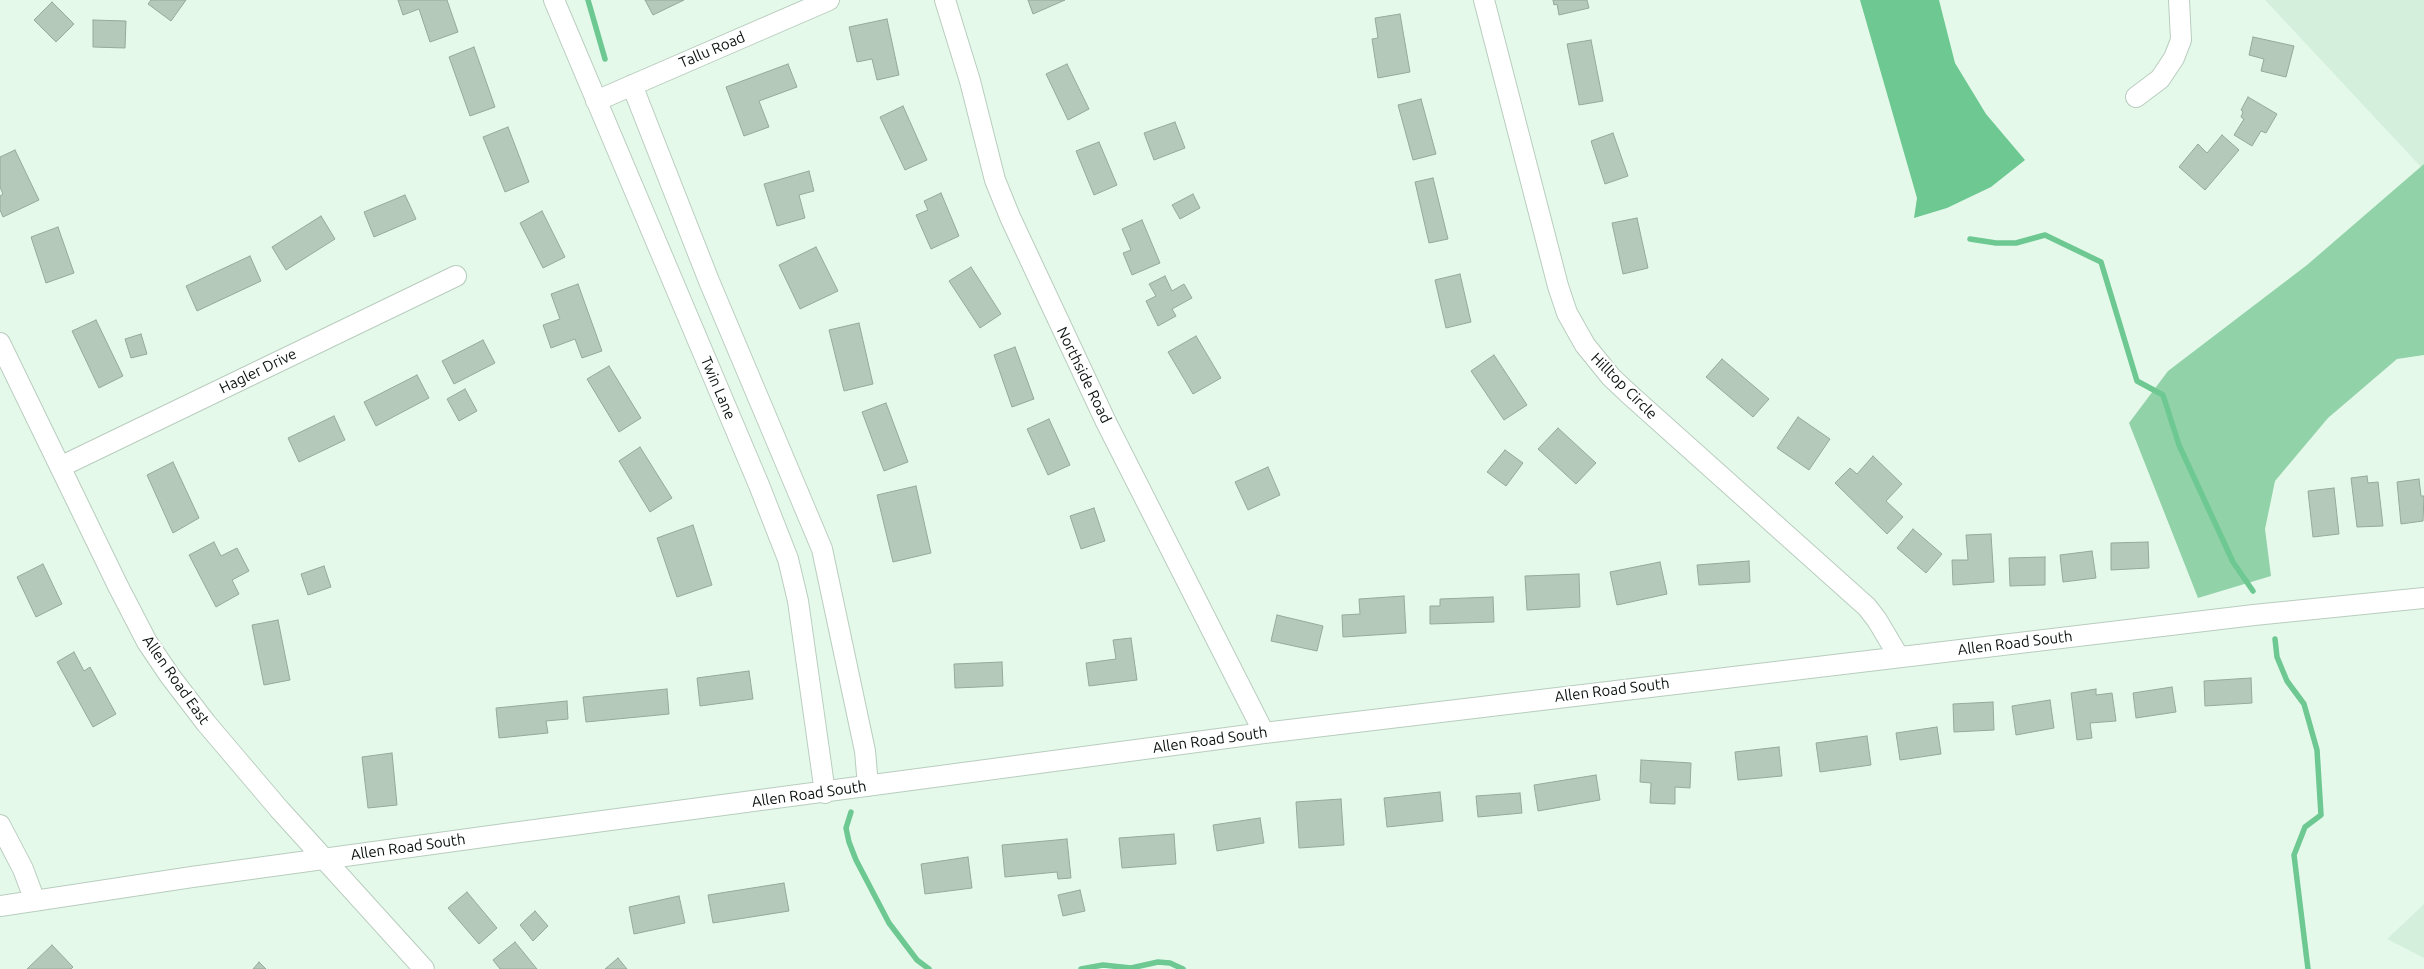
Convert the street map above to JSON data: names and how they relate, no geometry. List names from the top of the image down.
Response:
{
  "streets": {
    "street": [
      "Tallu Road",
      "Hagler Drive",
      "Northside Road",
      "Hilltop Circle",
      "Twin Lane",
      "Allen Road South",
      "Allen Road East"
    ]
  },
  "crossings": [
    ["Tallu Road", "Twin Lane"],
    ["Hagler Drive", "Allen Road East"],
    ["Northside Road", "Allen Road South"],
    ["Hilltop Circle", "Allen Road South"],
    ["Twin Lane", "Allen Road South"],
    ["Allen Road South", "Allen Road East"]
  ]
}
